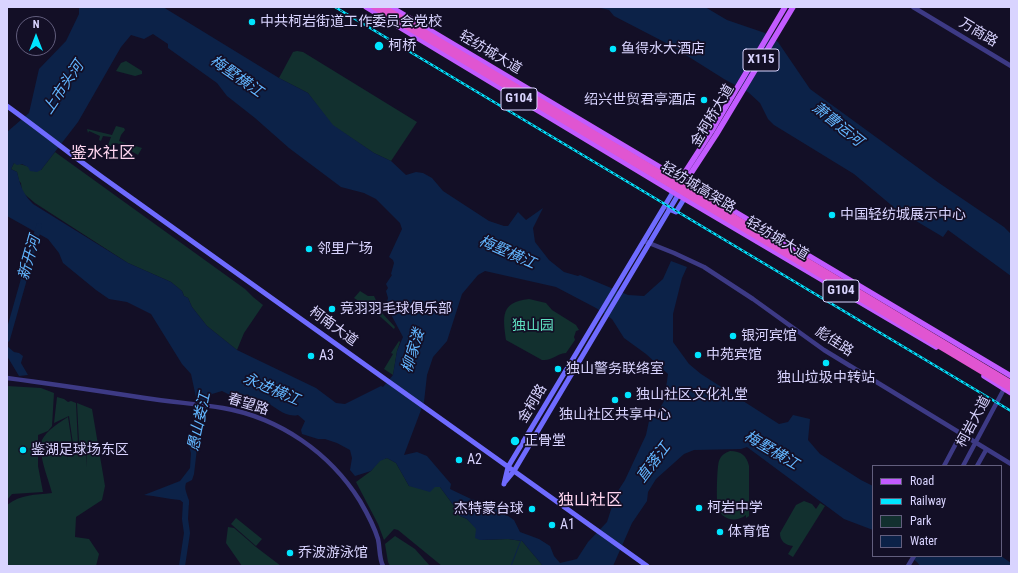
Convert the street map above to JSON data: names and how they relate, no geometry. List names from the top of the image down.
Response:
{
  "streets": {
    "highway": ["轻纺城高架路"],
    "main road": [
      "轻纺城大道",
      "X115",
      "G104",
      "金柯桥大道",
      "柯南大道",
      "金柯路"
    ],
    "street": [
      "万商路",
      "彪佳路",
      "春望路",
      "柯岩大道"
    ]
  },
  "crossings": [
    ["轻纺城大道", "金柯桥大道"],
    ["轻纺城大道", "金柯路"],
    ["轻纺城大道", "柯岩大道"],
    ["金柯桥大道", "金柯路"],
    ["柯南大道", "金柯路"],
    ["彪佳路", "金柯路"],
    ["彪佳路", "柯岩大道"]
  ],
  "districts": ["鉴水社区", "独山社区"],
  "water": [
    "梅墅横江",
    "上市头河",
    "萧曹运河",
    "新开河",
    "柳家溇",
    "永进横江",
    "愚山娄江",
    "直落江"
  ],
  "parks": ["独山园"],
  "places": [
    "中共柯岩街道工作委员会党校",
    "柯桥",
    "鱼得水大酒店",
    "绍兴世贸君亭酒店",
    "中国轻纺城展示中心",
    "邻里广场",
    "竞羽羽毛球俱乐部",
    "银河宾馆",
    "中苑宾馆",
    "A3",
    "独山垃圾中转站",
    "独山警务联络室",
    "独山社区文化礼堂",
    "独山社区共享中心",
    "正骨堂",
    "鉴湖足球场东区",
    "A2",
    "柯岩中学",
    "杰特蒙台球",
    "A1",
    "体育馆",
    "乔波游泳馆"
  ],
  "legend": [
    "Road",
    "Railway",
    "Park",
    "Water"
  ],
  "north": "top"
}
